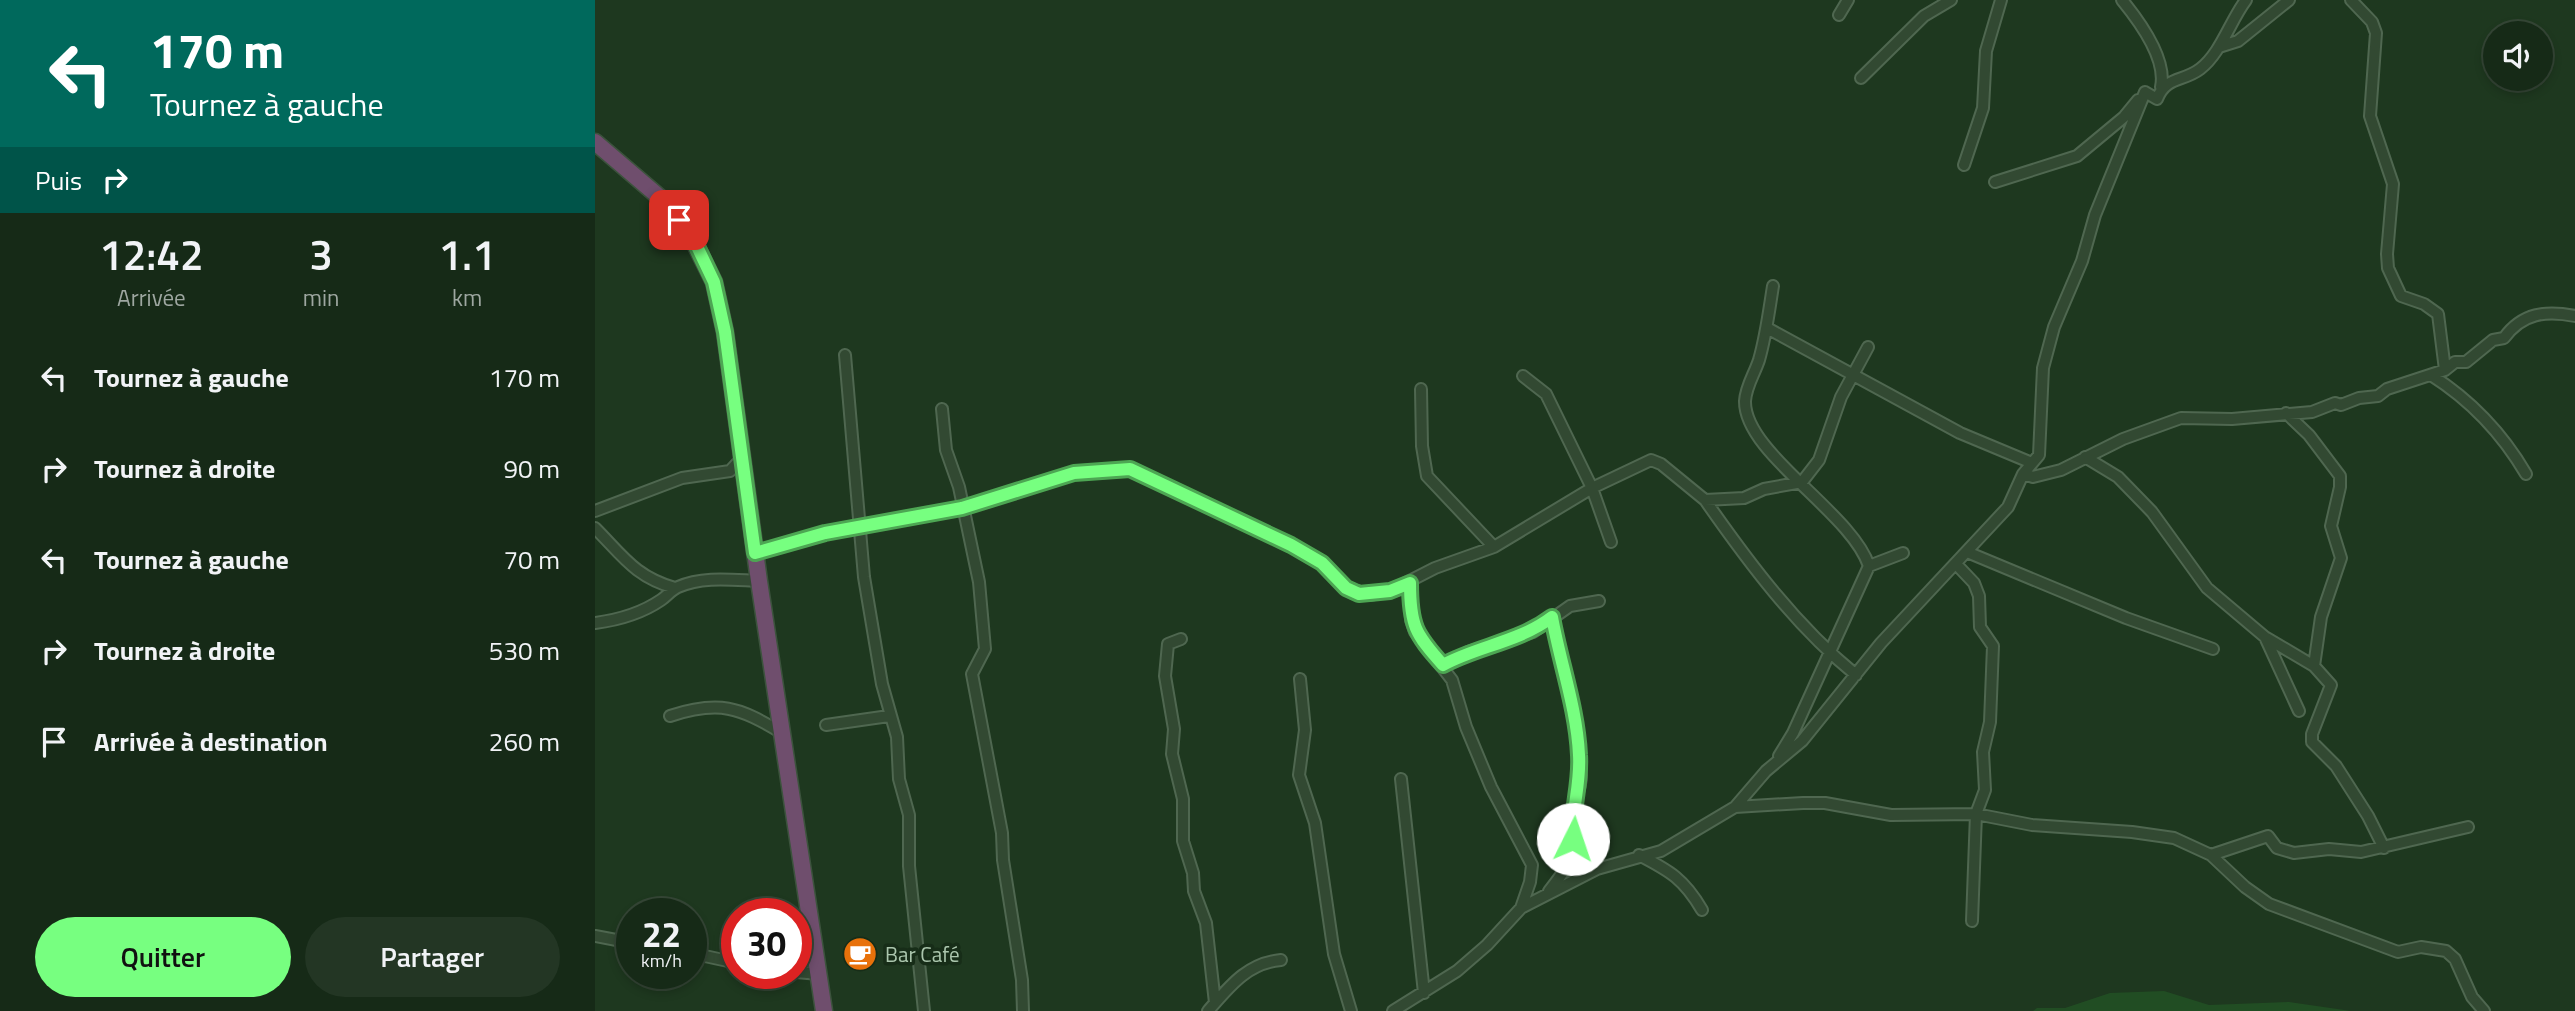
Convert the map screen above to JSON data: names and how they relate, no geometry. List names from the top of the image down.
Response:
{
  "places": {
    "cafe": ["Bar Café"]
  },
  "page": {
    "turn": ["170 m", "Tournez à gauche"],
    "then": "Puis",
    "eta": [
      "12:42",
      "Arrivée",
      "3",
      "min",
      "1.1",
      "km"
    ],
    "list": [
      {
        "name": "Tournez à gauche",
        "value": "170 m"
      },
      {
        "name": "Tournez à droite",
        "value": "90 m"
      },
      {
        "name": "Tournez à gauche",
        "value": "70 m"
      },
      {
        "name": "Tournez à droite",
        "value": "530 m"
      },
      {
        "name": "Arrivée à destination",
        "value": "260 m"
      }
    ],
    "speed": "22 km/h",
    "limit": "30",
    "buttons": ["Quitter", "Partager"]
  }
}
